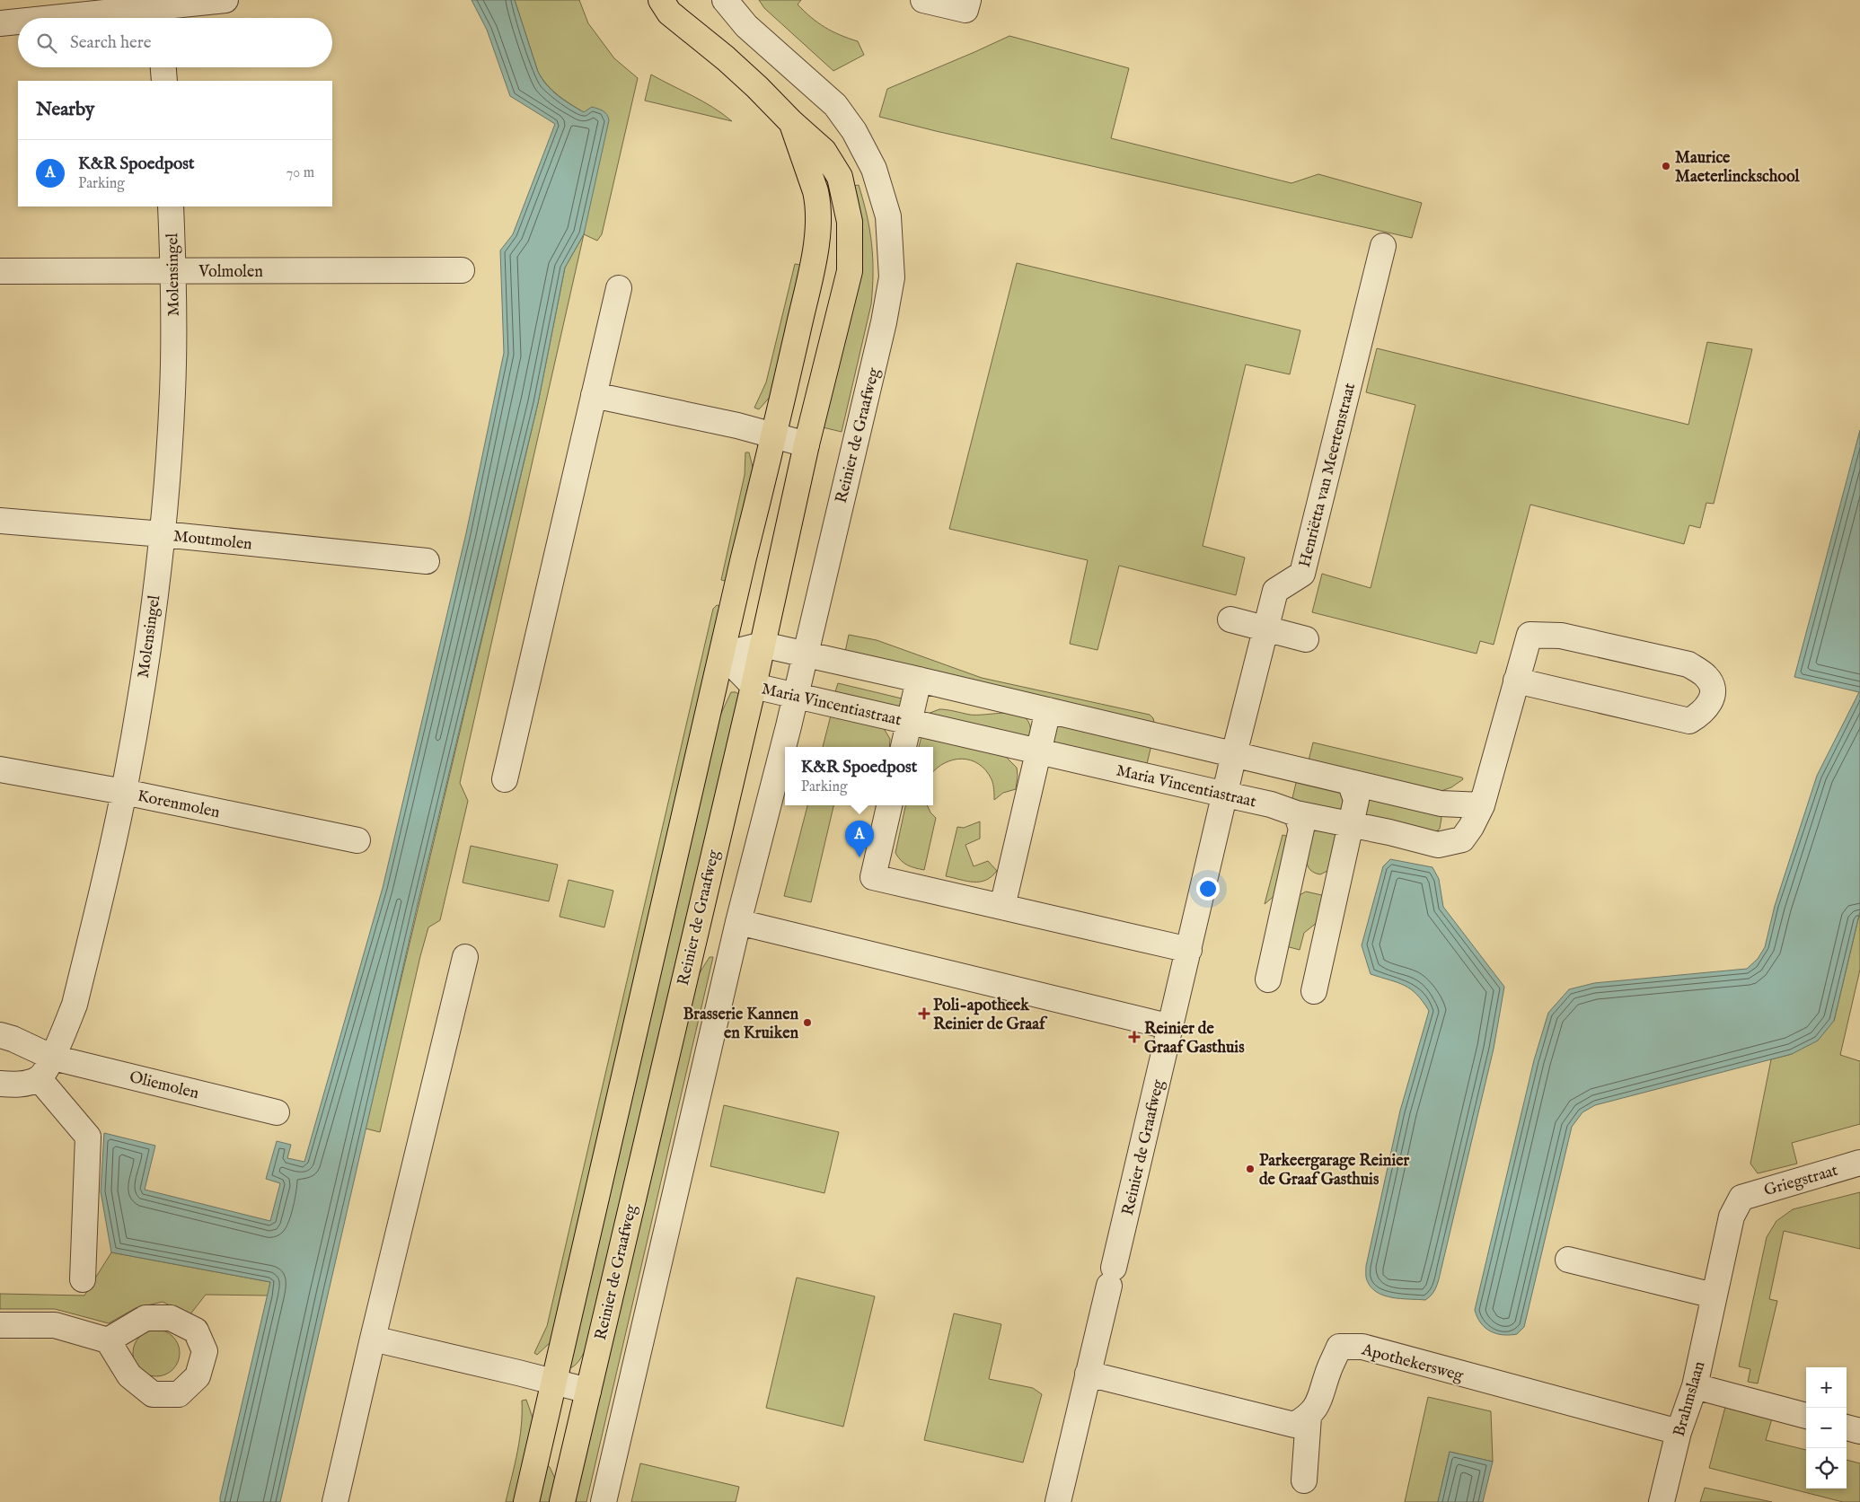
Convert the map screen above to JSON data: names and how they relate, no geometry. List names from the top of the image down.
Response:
{
  "streets": {
    "main road": ["Reinier de Graafweg"],
    "street": [
      "Volmolen",
      "Molensingel",
      "Henriëtta van Meertenstraat",
      "Moutmolen",
      "Maria Vincentiastraat",
      "Korenmolen",
      "Oliemolen",
      "Griegstraat",
      "Apothekersweg",
      "Brahmslaan"
    ]
  },
  "crossings": [
    ["Volmolen", "Molensingel"],
    ["Molensingel", "Moutmolen"],
    ["Molensingel", "Korenmolen"],
    ["Molensingel", "Oliemolen"],
    ["Reinier de Graafweg", "Henriëtta van Meertenstraat"],
    ["Reinier de Graafweg", "Maria Vincentiastraat"],
    ["Henriëtta van Meertenstraat", "Maria Vincentiastraat"],
    ["Griegstraat", "Brahmslaan"],
    ["Apothekersweg", "Brahmslaan"]
  ],
  "places": {
    "other": ["Maurice Maeterlinckschool", "Brasserie Kannen en Kruiken", "Parkeergarage Reinier de Graaf Gasthuis"],
    "health": ["Poli-apotheek Reinier de Graaf", "Reinier de Graaf Gasthuis"]
  },
  "page": {
    "search": "Search here",
    "heading": "Nearby",
    "list": [
      {
        "mark": "A",
        "name": "K&R Spoedpost",
        "note": "Parking",
        "value": "70 m"
      }
    ],
    "popup": ["K&R Spoedpost", "Parking"],
    "pins": "A",
    "map_buttons": ["+", "−"]
  }
}
